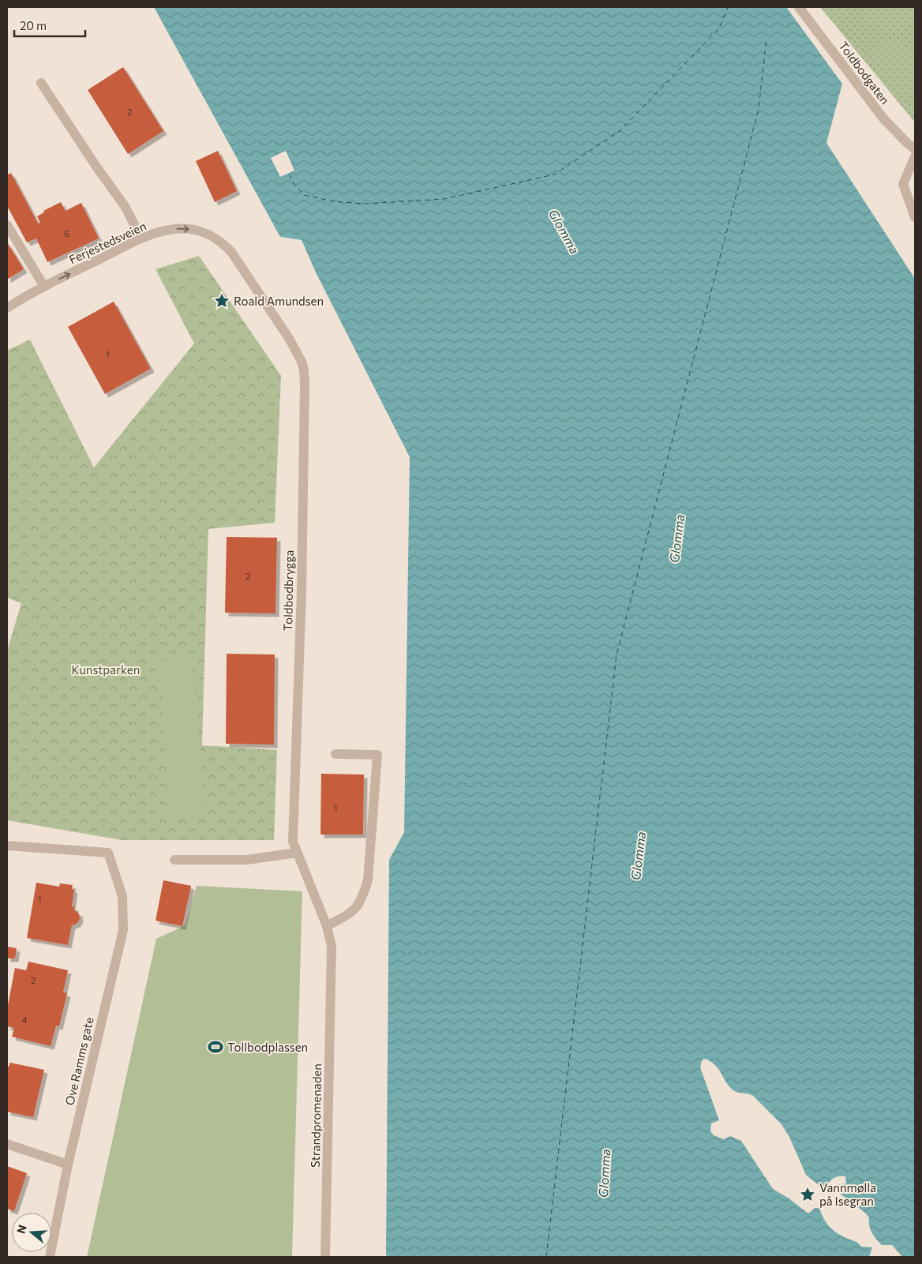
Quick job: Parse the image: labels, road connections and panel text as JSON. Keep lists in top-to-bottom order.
{
  "streets": {
    "street": [
      "Toldbodgaten",
      "Ferjestedsveien",
      "Toldbodbrygga",
      "Ove Ramms gate",
      "Strandpromenaden"
    ]
  },
  "crossings": [
    ["Ferjestedsveien", "Toldbodbrygga"],
    ["Toldbodbrygga", "Strandpromenaden"]
  ],
  "one_way": ["Ferjestedsveien"],
  "water": ["Glomma"],
  "parks": ["Kunstparken"],
  "places": {
    "place": ["Roald Amundsen", "Vannmølla på Isegran"],
    "sports": ["Tollbodplassen"]
  },
  "house_numbers": [
    "2",
    "6",
    "1",
    "2",
    "1",
    "1",
    "2",
    "4"
  ],
  "scale_bar": "20 m",
  "north": "left"
}
